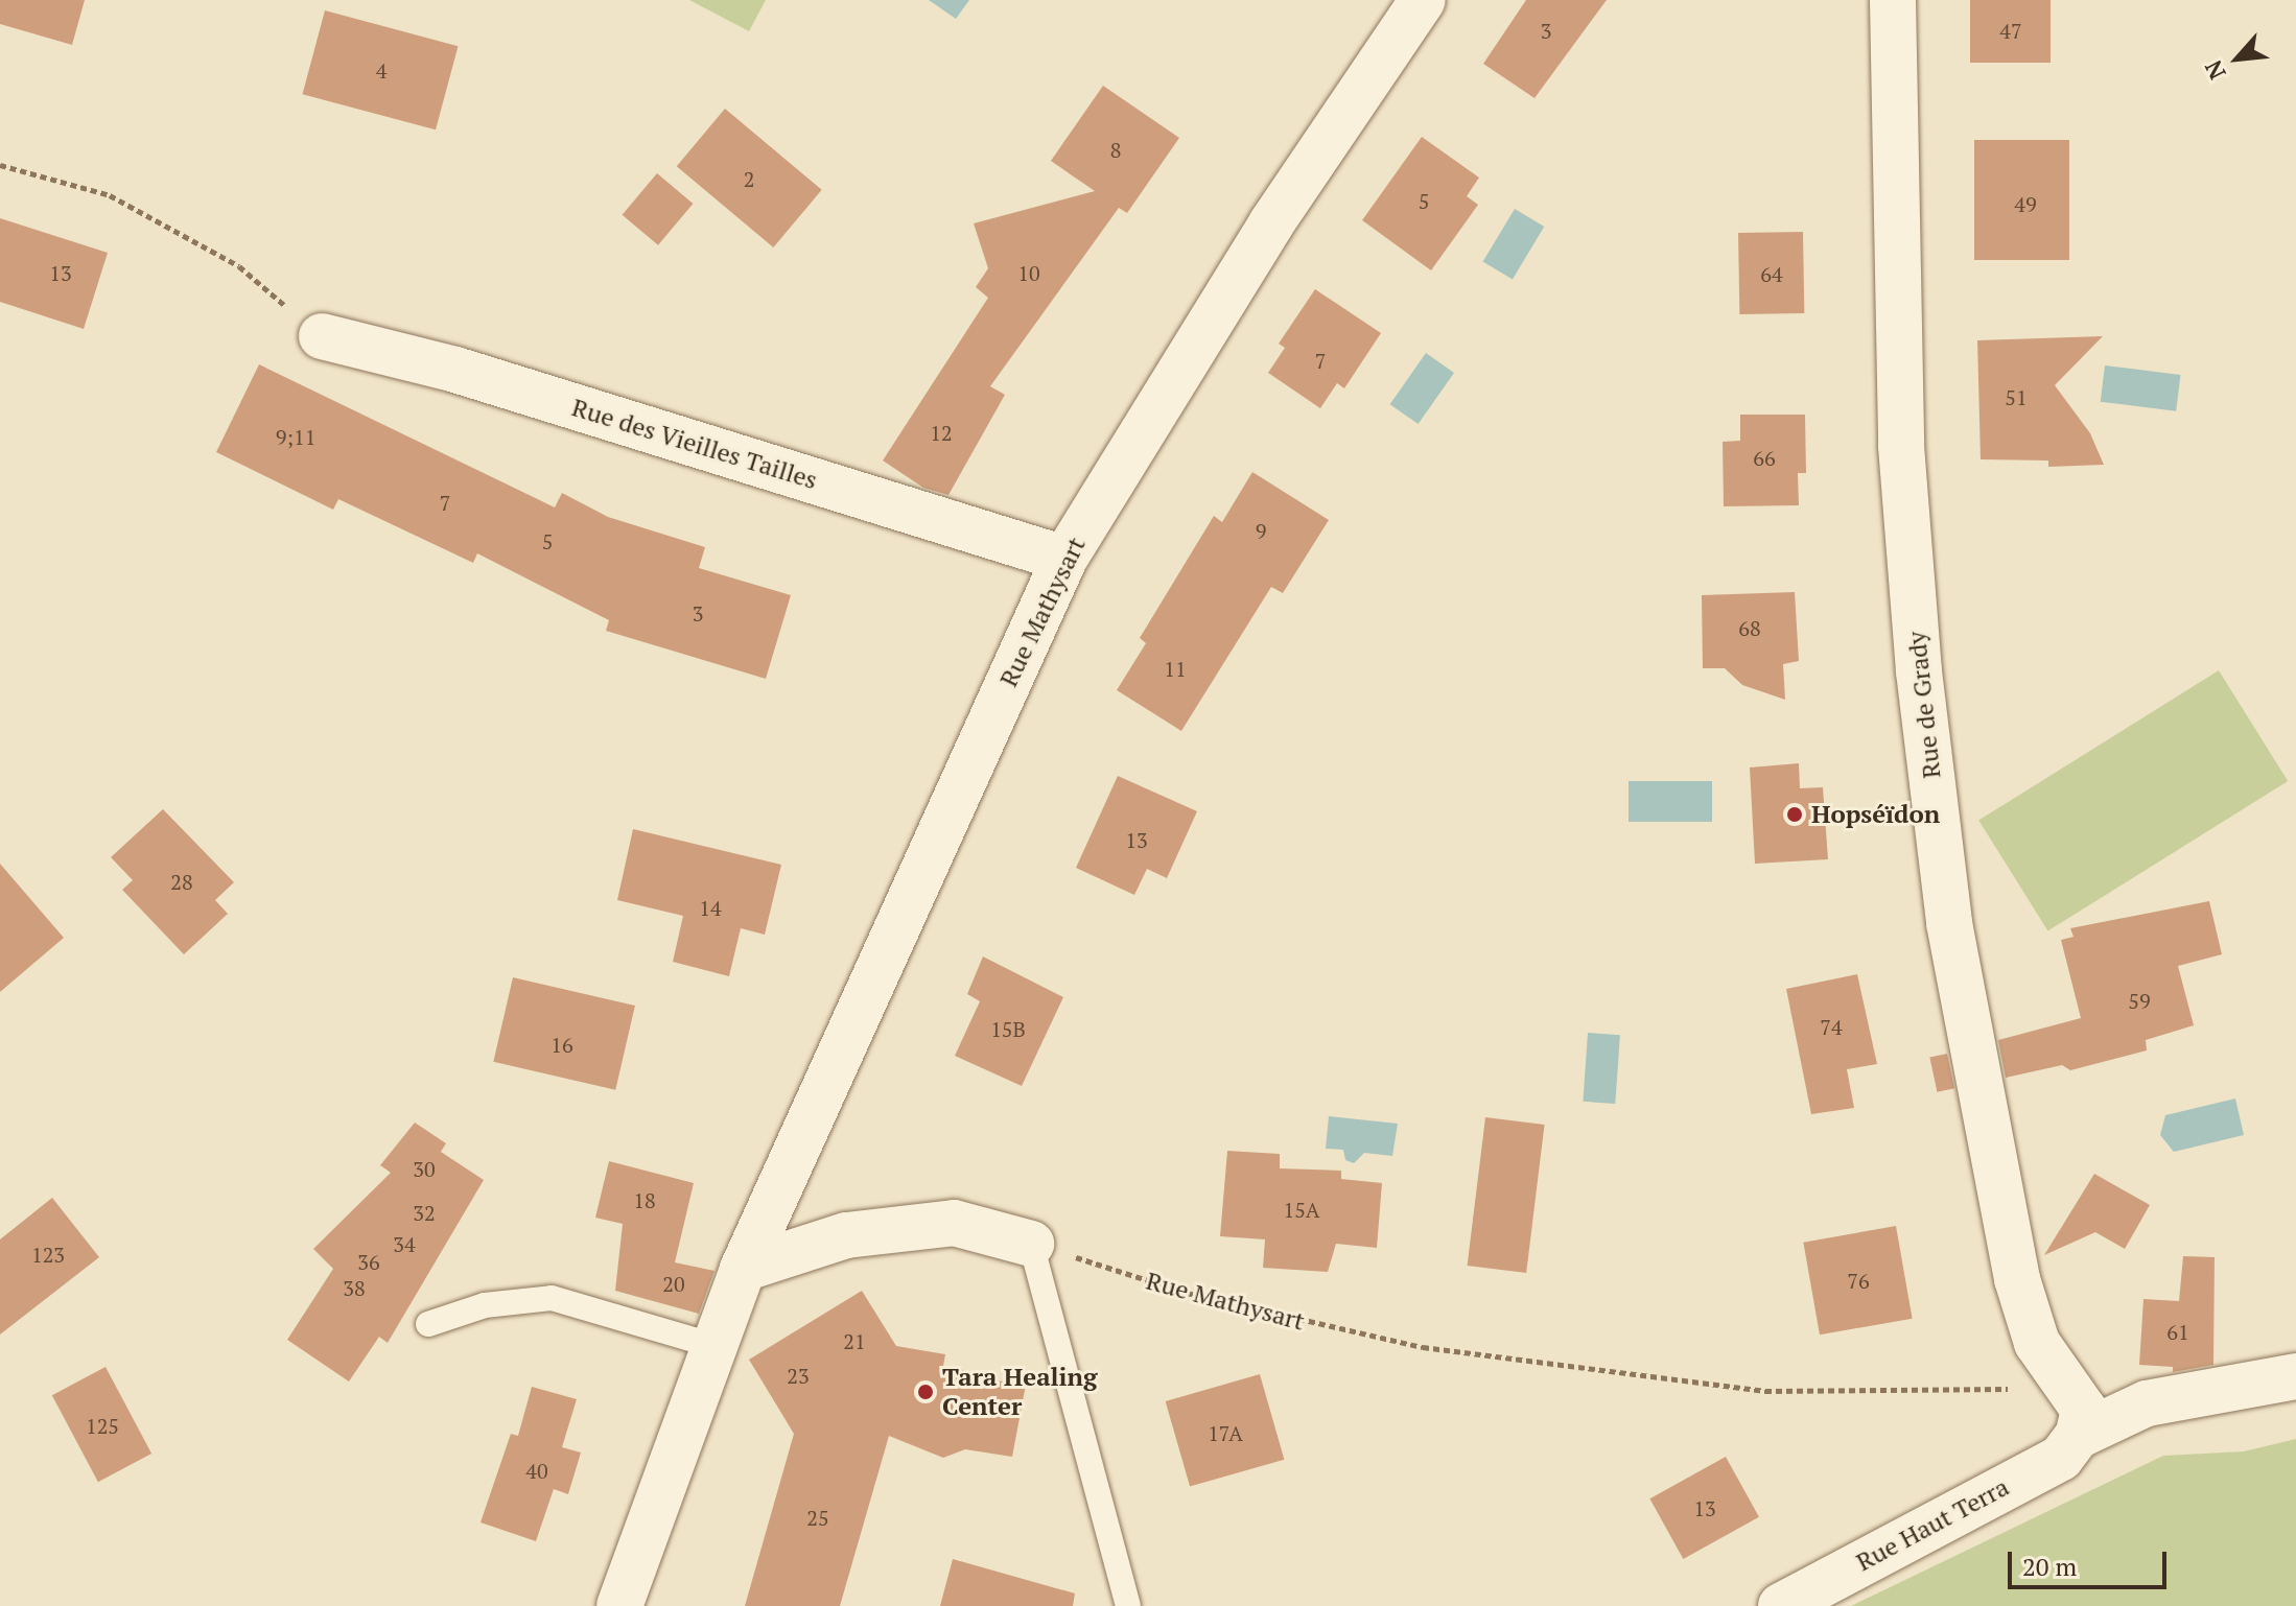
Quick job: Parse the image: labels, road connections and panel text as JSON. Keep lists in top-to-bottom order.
{
  "streets": {
    "street": [
      "Rue des Vieilles Tailles",
      "Rue Mathysart",
      "Rue de Grady",
      "Rue Haut Terra"
    ]
  },
  "crossings": [
    ["Rue des Vieilles Tailles", "Rue Mathysart"],
    ["Rue Mathysart", "Rue de Grady"],
    ["Rue de Grady", "Rue Haut Terra"]
  ],
  "places": ["Hopséïdon", "Tara Healing Center"],
  "house_numbers": [
    "3",
    "47",
    "4",
    "8",
    "2",
    "5",
    "49",
    "13",
    "10",
    "64",
    "7",
    "51",
    "12",
    "9;11",
    "66",
    "7",
    "9",
    "5",
    "3",
    "68",
    "11",
    "13",
    "28",
    "14",
    "59",
    "74",
    "15B",
    "16",
    "30",
    "18",
    "15A",
    "32",
    "34",
    "123",
    "36",
    "76",
    "20",
    "38",
    "61",
    "21",
    "23",
    "125",
    "17A",
    "40",
    "13",
    "25"
  ],
  "scale_bar": "20 m",
  "north": "bottom left"
}
